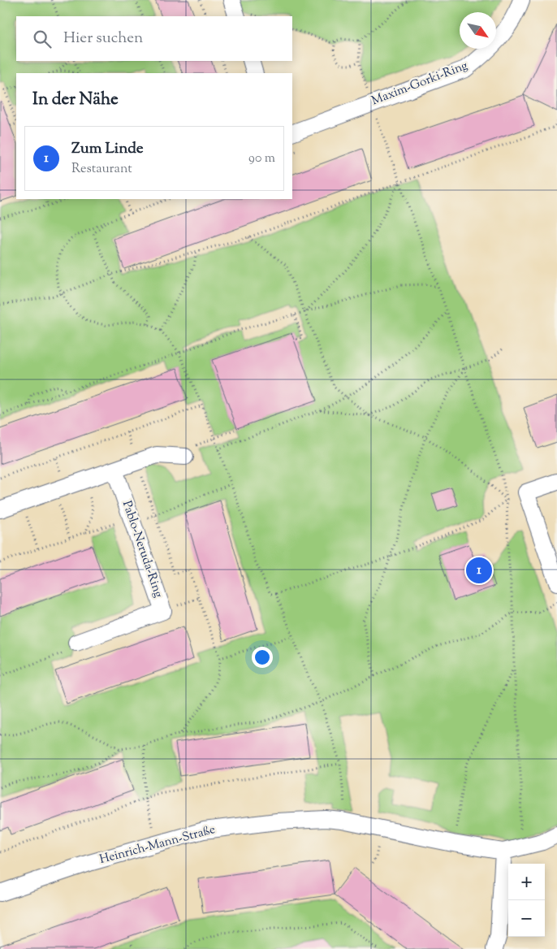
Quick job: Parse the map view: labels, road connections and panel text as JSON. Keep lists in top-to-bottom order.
{
  "streets": {
    "street": ["Maxim-Gorki-Ring", "Pablo-Neruda-Ring", "Heinrich-Mann-Straße"]
  },
  "north": "bottom right",
  "page": {
    "search": "Hier suchen",
    "heading": "In der Nähe",
    "list": [
      {
        "mark": "1",
        "name": "Zum Linde",
        "note": "Restaurant",
        "value": "90 m"
      }
    ],
    "pins": "1",
    "map_buttons": ["+", "−"]
  }
}
